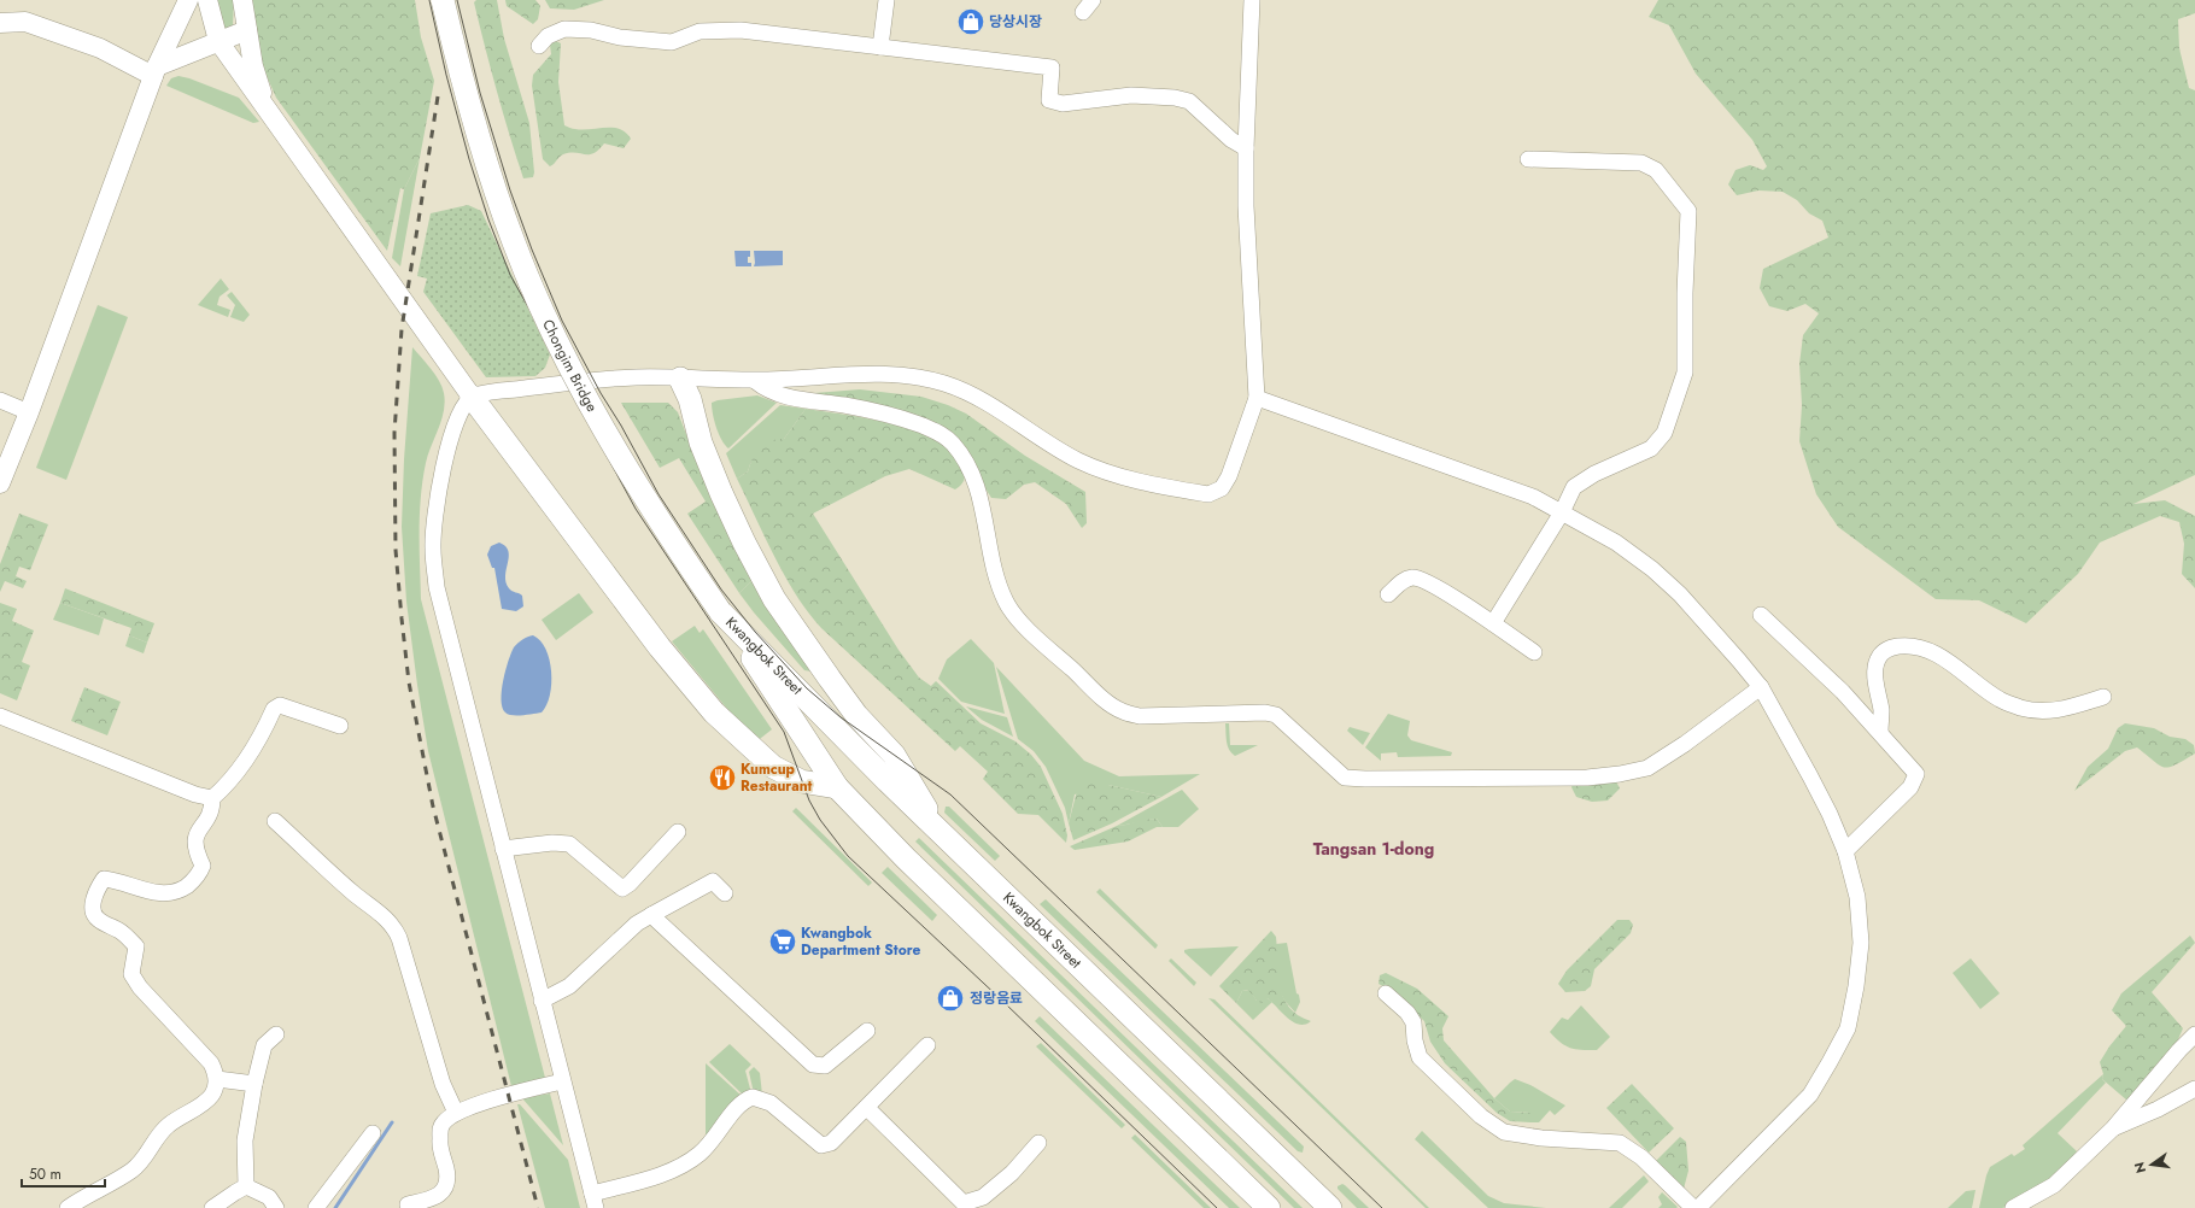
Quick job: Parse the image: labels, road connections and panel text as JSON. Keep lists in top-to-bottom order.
{
  "streets": {
    "highway": ["Chongim Bridge", "Kwangbok Street"]
  },
  "crossings": [
    ["Chongim Bridge", "Kwangbok Street"]
  ],
  "districts": ["Tangsan 1-dong"],
  "places": {
    "shop": ["당상시장", "정랑음료"],
    "restaurant": ["Kumcup Restaurant"],
    "supermarket": ["Kwangbok Department Store"]
  },
  "scale_bar": "50 m",
  "north": "left"
}
